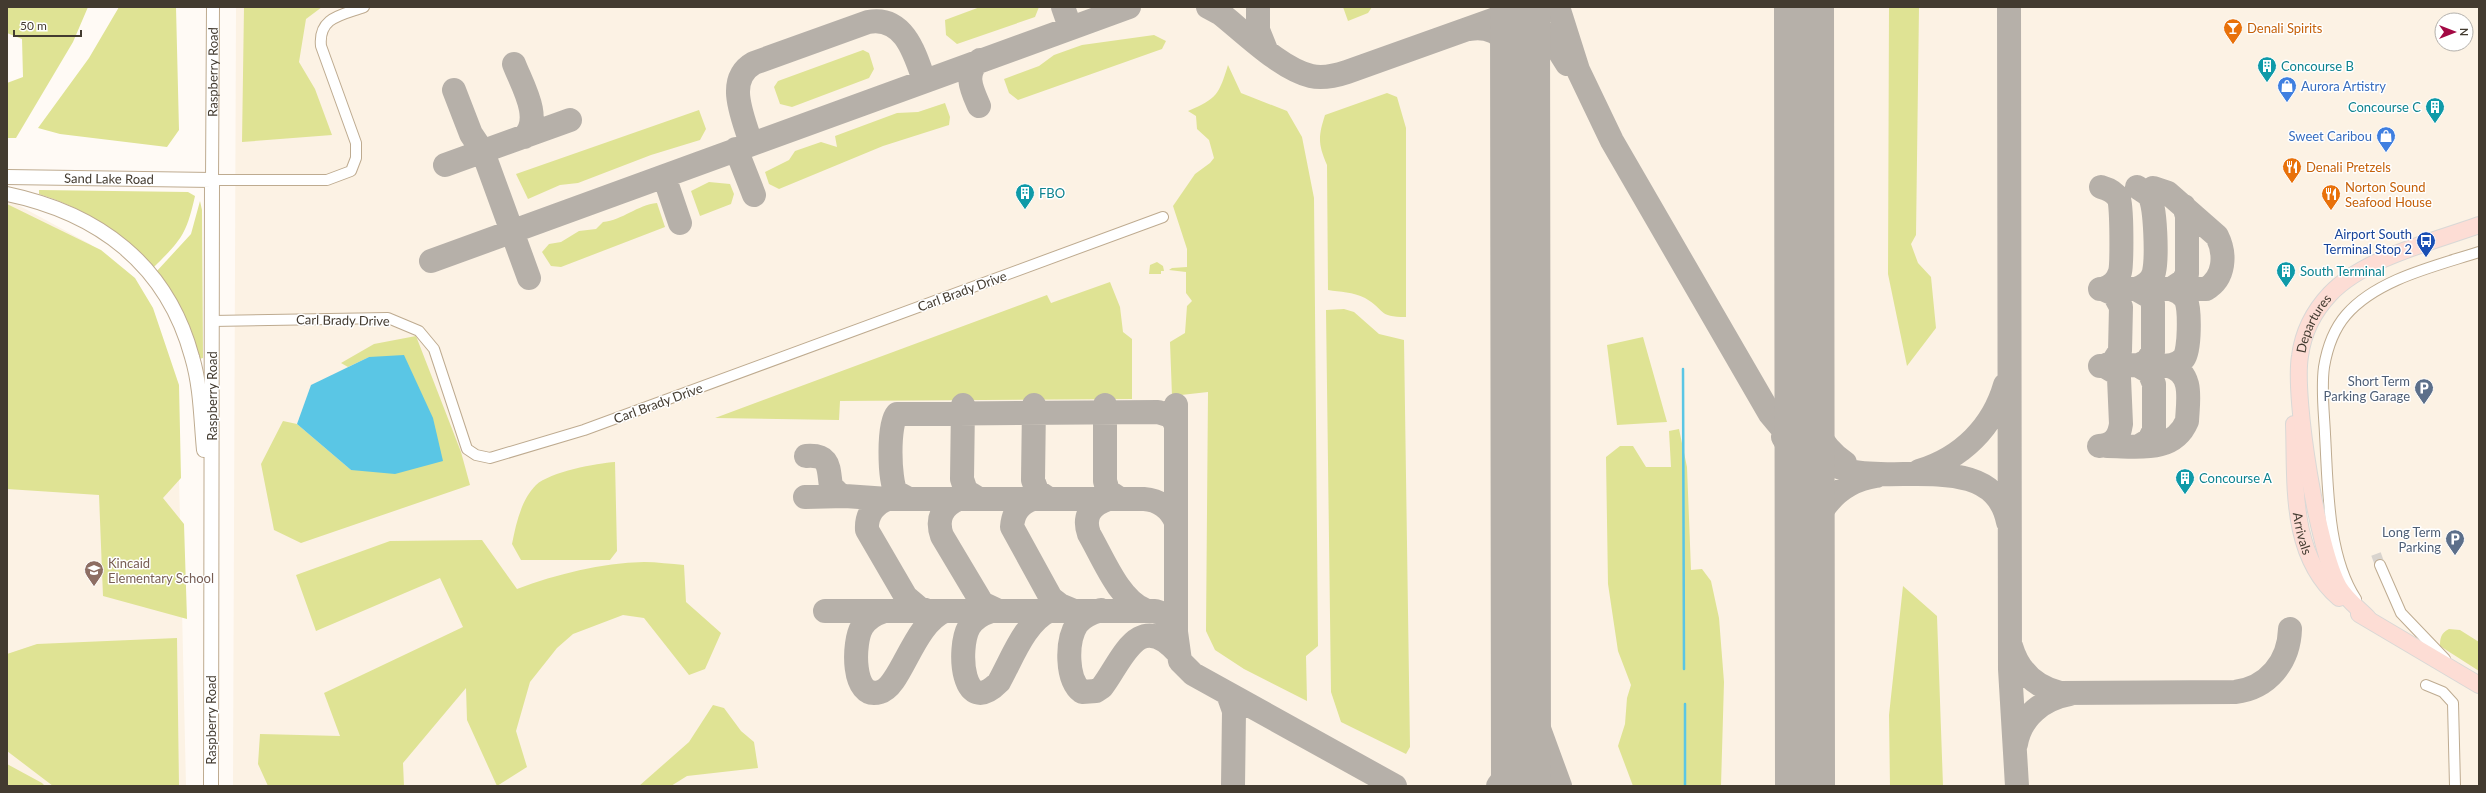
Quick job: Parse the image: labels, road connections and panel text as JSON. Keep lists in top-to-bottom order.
{
  "streets": {
    "main road": [
      "Raspberry Road",
      "Sand Lake Road",
      "Departures",
      "Arrivals"
    ],
    "street": ["Carl Brady Drive"]
  },
  "crossings": [
    ["Raspberry Road", "Sand Lake Road"],
    ["Raspberry Road", "Carl Brady Drive"],
    ["Departures", "Arrivals"]
  ],
  "places": {
    "bar": ["Denali Spirits"],
    "building": [
      "Concourse B",
      "Concourse C",
      "FBO",
      "South Terminal",
      "Concourse A"
    ],
    "shop": ["Aurora Artistry", "Sweet Caribou"],
    "restaurant": ["Denali Pretzels", "Norton Sound Seafood House"],
    "bus stop": ["Airport South Terminal Stop 2"],
    "parking": ["Short Term Parking Garage", "Long Term Parking"],
    "school or university": ["Kincaid Elementary School"]
  },
  "scale_bar": "50 m",
  "north": "right"
}
